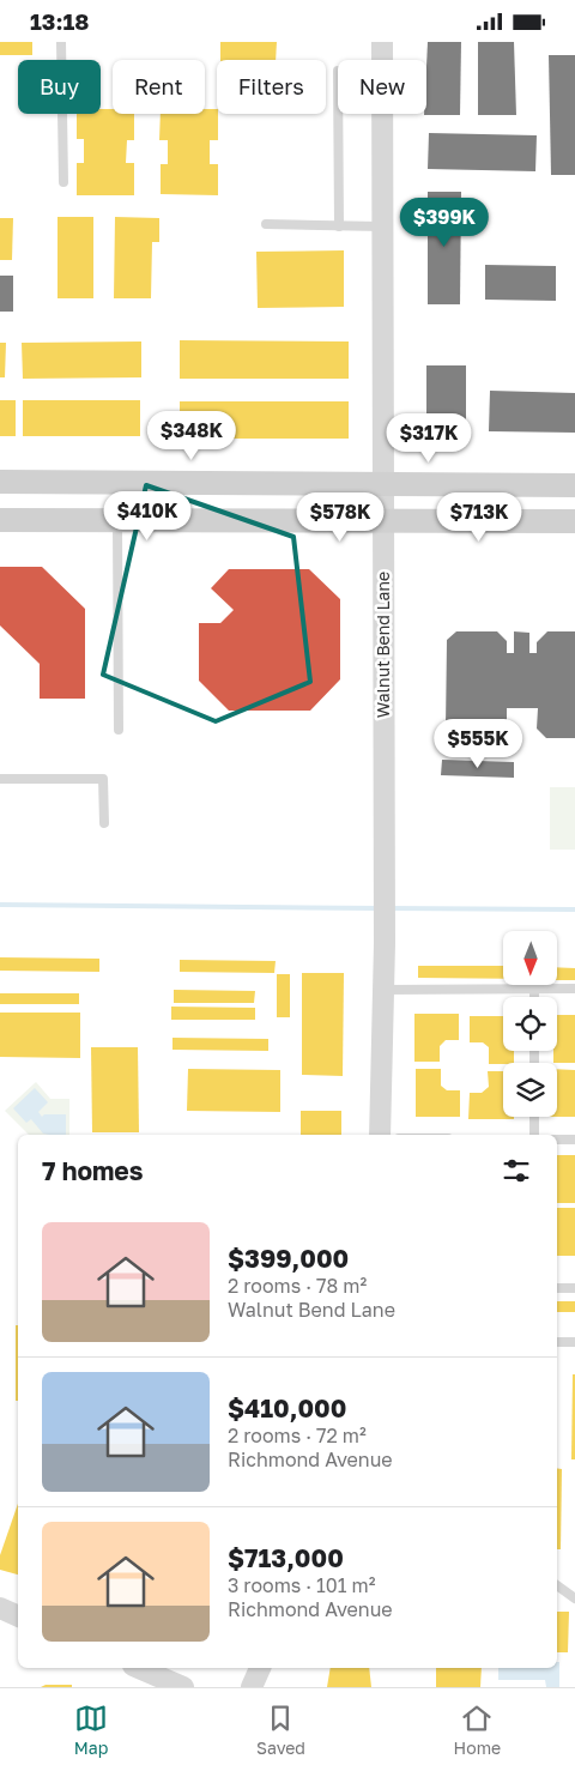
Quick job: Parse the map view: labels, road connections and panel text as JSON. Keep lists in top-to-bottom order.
{
  "streets": {
    "street": ["Walnut Bend Lane"]
  },
  "north": "bottom",
  "page": {
    "status": "13:18",
    "chip": [
      "Buy",
      "Rent",
      "Filters",
      "New"
    ],
    "price": [
      "$399K",
      "$348K",
      "$317K",
      "$410K",
      "$578K",
      "$713K",
      "$555K"
    ],
    "heading": "7 homes",
    "list": [
      {
        "name": "$399,000",
        "note": "2 rooms · 78 m² · Walnut Bend Lane"
      },
      {
        "name": "$410,000",
        "note": "2 rooms · 72 m² · Richmond Avenue"
      },
      {
        "name": "$713,000",
        "note": "3 rooms · 101 m² · Richmond Avenue"
      }
    ],
    "tabs": ["Map", "Saved", "Home"]
  }
}
